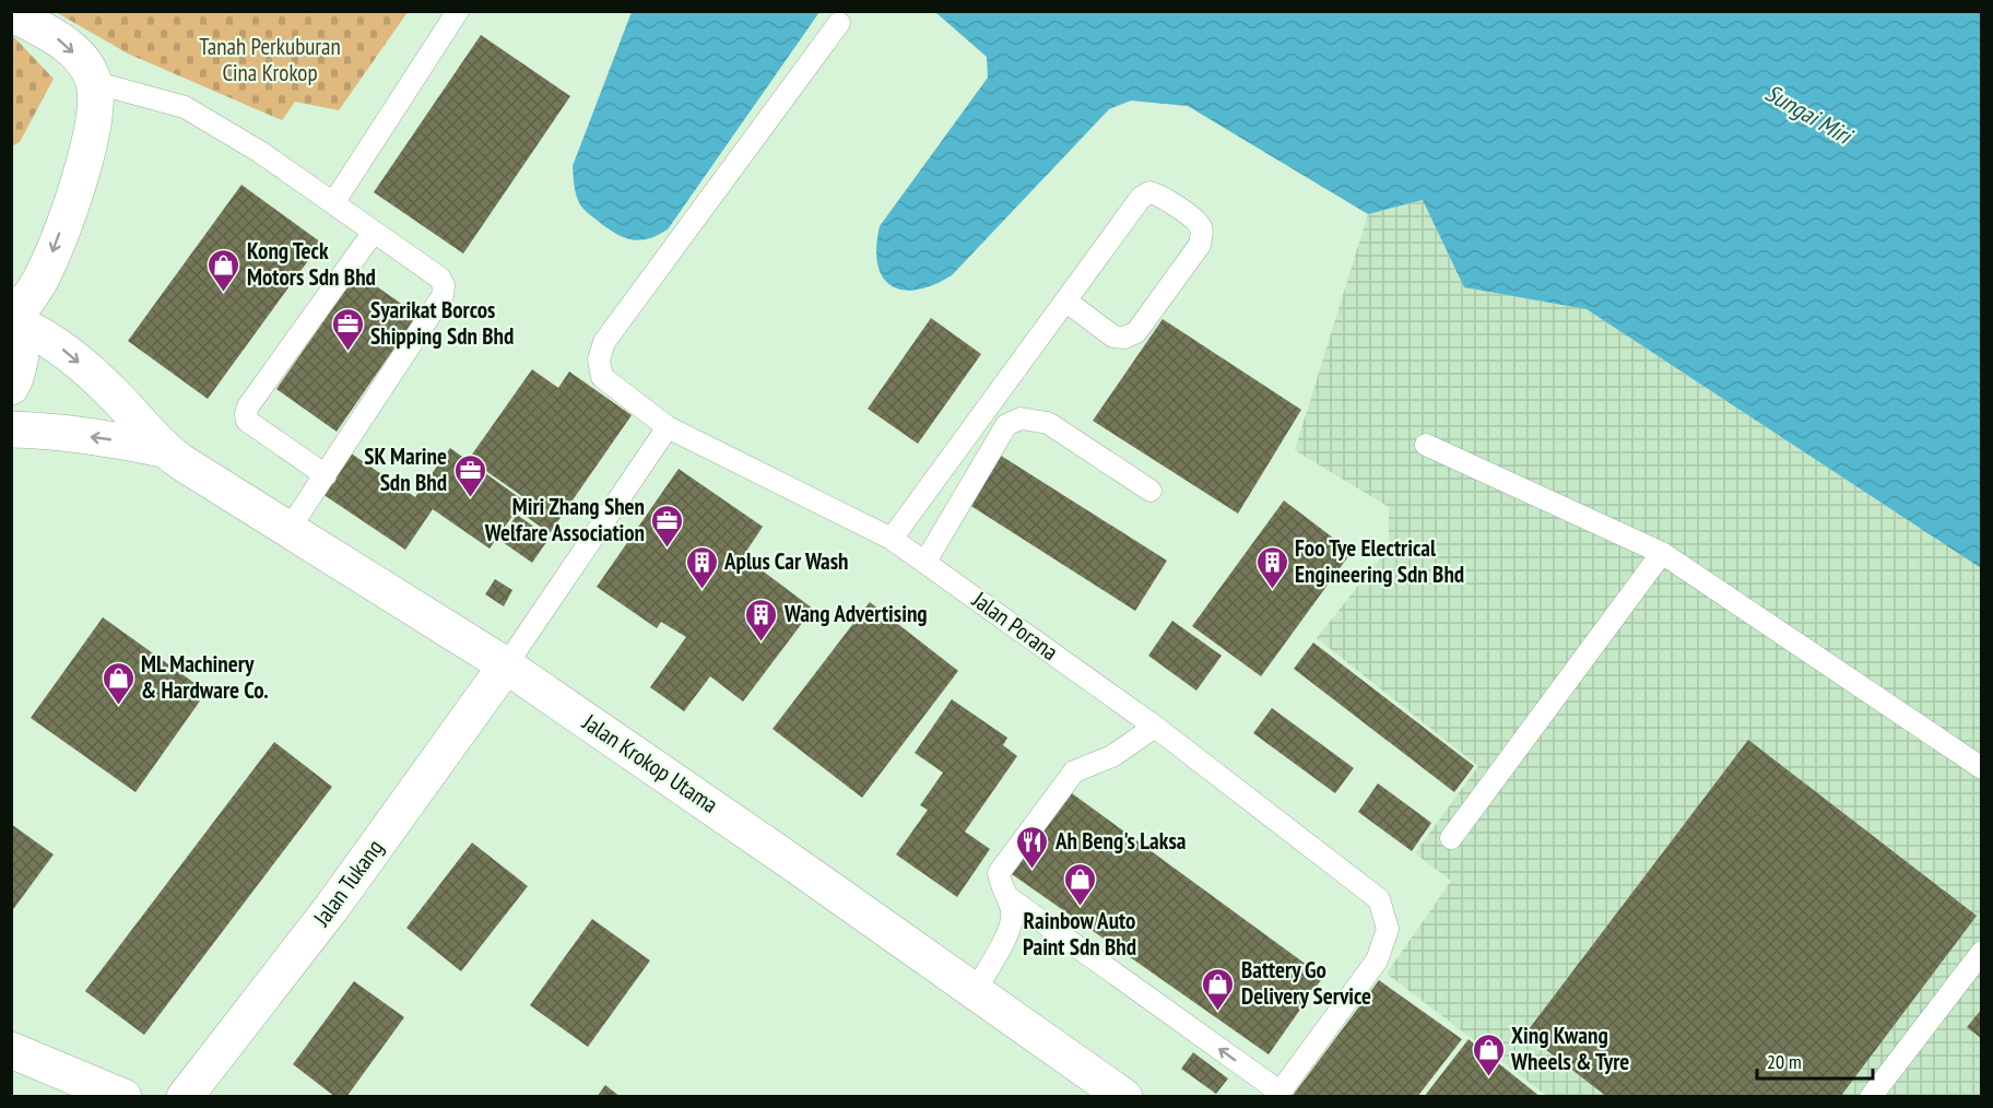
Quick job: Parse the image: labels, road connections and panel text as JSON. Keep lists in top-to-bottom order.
{
  "streets": {
    "street": ["Jalan Krokop Utama", "Jalan Tukang"],
    "lane": ["Jalan Porana"]
  },
  "crossings": [
    ["Jalan Krokop Utama", "Jalan Tukang"]
  ],
  "water": ["Sungai Miri"],
  "parks": ["Tanah Perkuburan Cina Krokop"],
  "places": {
    "shop": [
      "Kong Teck Motors Sdn Bhd",
      "ML Machinery & Hardware Co.",
      "Rainbow Auto Paint Sdn Bhd",
      "Battery Go Delivery Service",
      "Xing Kwang Wheels & Tyre"
    ],
    "office": ["Syarikat Borcos Shipping Sdn Bhd", "SK Marine Sdn Bhd", "Miri Zhang Shen Welfare Association"],
    "building": ["Aplus Car Wash", "Foo Tye Electrical Engineering Sdn Bhd", "Wang Advertising"],
    "restaurant": ["Ah Beng's Laksa"]
  },
  "scale_bar": "20 m"
}
